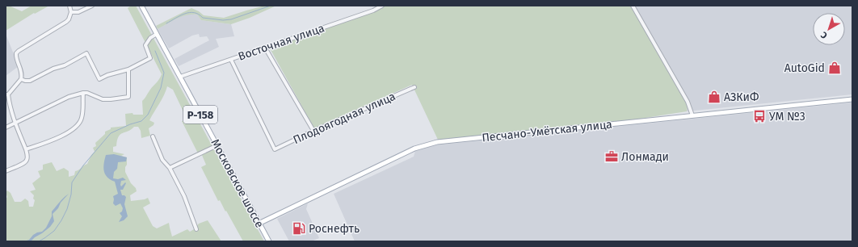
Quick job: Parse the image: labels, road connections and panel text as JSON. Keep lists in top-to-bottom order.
{
  "streets": {
    "main road": ["Р-158", "Песчано-Умётская улица", "Московское шоссе"],
    "street": ["Восточная улица", "Плодоягодная улица"]
  },
  "crossings": [
    ["Восточная улица", "Плодоягодная улица"],
    ["Восточная улица", "Московское шоссе"],
    ["Песчано-Умётская улица", "Московское шоссе"]
  ],
  "places": {
    "shop": ["AutoGid", "АЗКиФ"],
    "bus stop": ["УМ №3"],
    "office": ["Лонмади"],
    "fuel station": ["Роснефть"]
  },
  "north": "bottom left"
}
